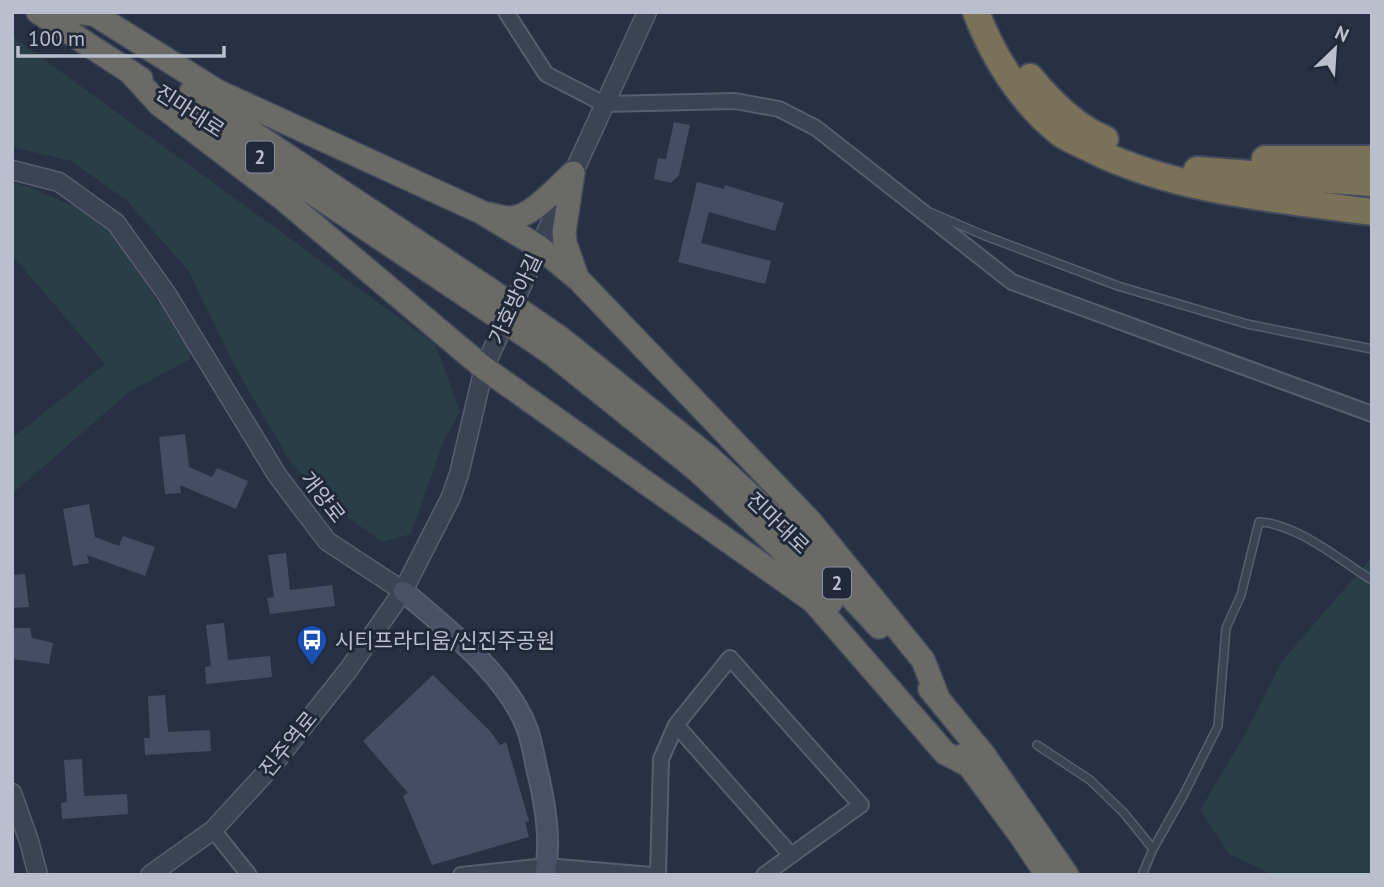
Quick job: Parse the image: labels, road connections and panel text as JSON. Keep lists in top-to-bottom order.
{
  "streets": {
    "highway": ["진마대로", "2"],
    "main road": ["개양로"],
    "street": ["가호방아길", "진주역로"]
  },
  "crossings": [
    ["진마대로", "2"],
    ["가호방아길", "개양로"],
    ["가호방아길", "진주역로"],
    ["개양로", "진주역로"]
  ],
  "places": {
    "bus stop": ["시티프라디움/신진주공원"]
  },
  "scale_bar": "100 m",
  "north": "top right"
}
